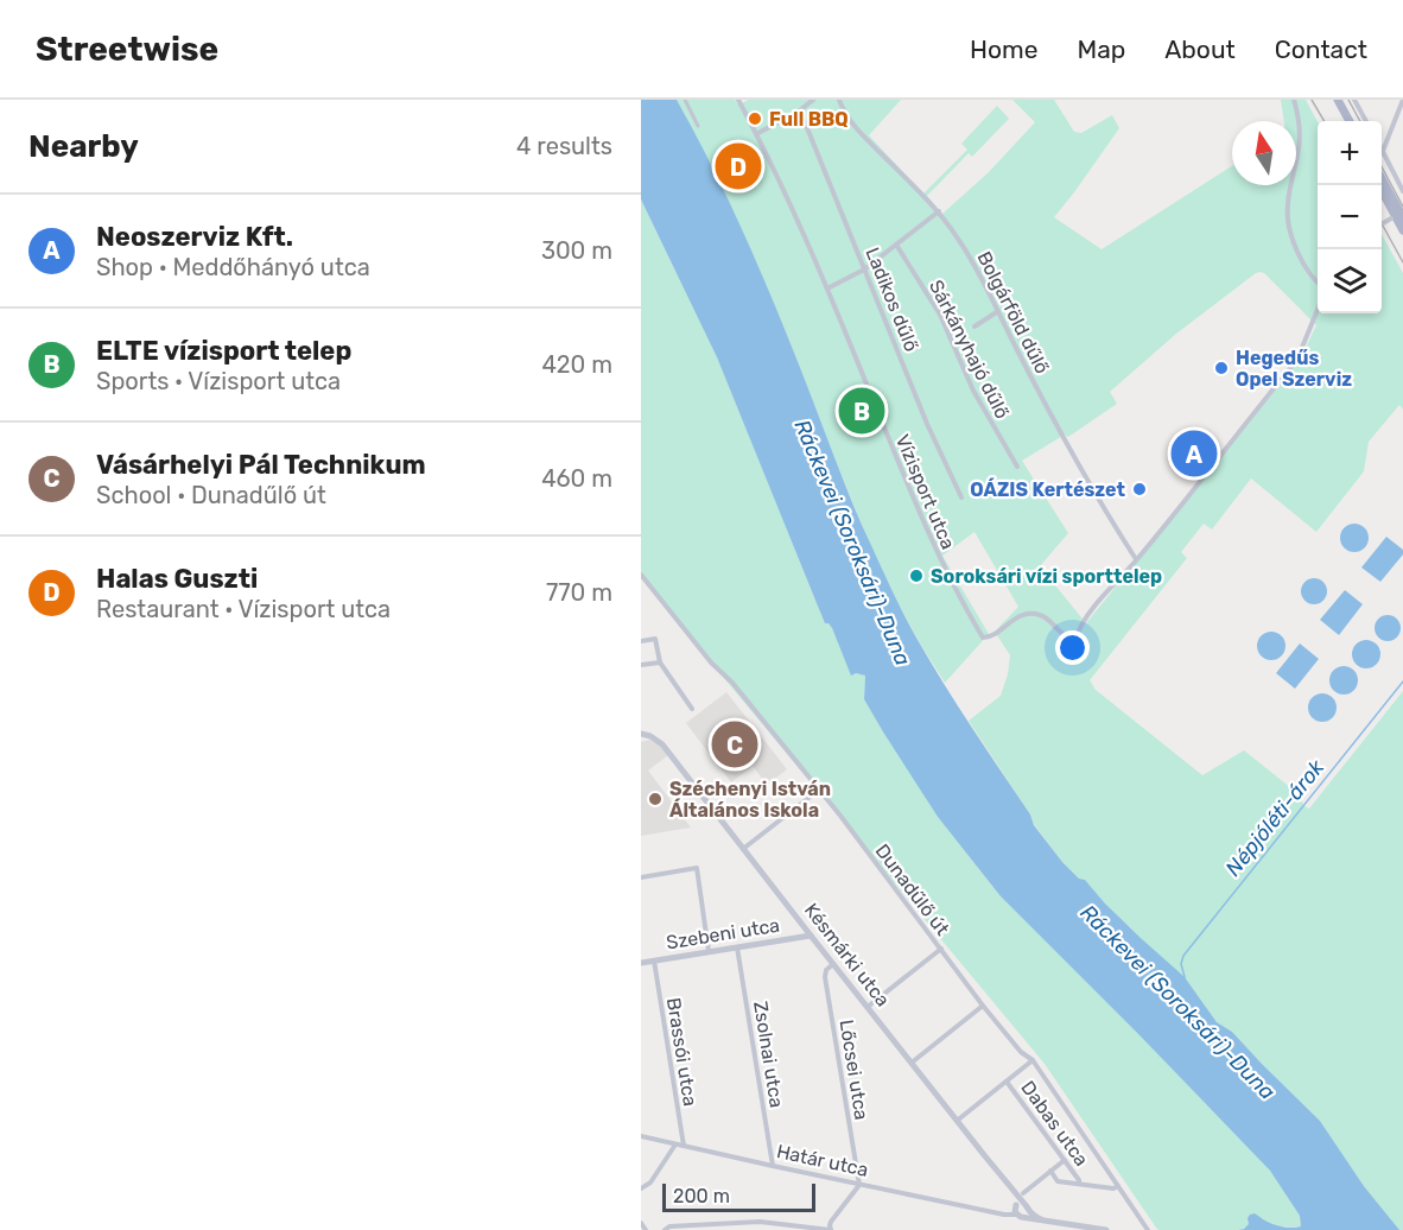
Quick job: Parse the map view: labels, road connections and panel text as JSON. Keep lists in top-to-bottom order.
{
  "streets": {
    "street": [
      "Ladikos dűlő",
      "Bolgárföld dűlő",
      "Sárkányhajó dűlő",
      "Vízisport utca",
      "Dunadűlő út",
      "Szebeni utca",
      "Késmárki utca",
      "Brassói utca",
      "Zsolnai utca",
      "Lőcsei utca",
      "Dabas utca",
      "Határ utca"
    ]
  },
  "crossings": [
    ["Bolgárföld dűlő", "Vízisport utca"],
    ["Dunadűlő út", "Dabas utca"],
    ["Szebeni utca", "Késmárki utca"],
    ["Szebeni utca", "Brassói utca"],
    ["Szebeni utca", "Zsolnai utca"],
    ["Késmárki utca", "Lőcsei utca"],
    ["Késmárki utca", "Határ utca"],
    ["Brassói utca", "Határ utca"],
    ["Zsolnai utca", "Határ utca"],
    ["Lőcsei utca", "Határ utca"]
  ],
  "water": ["Ráckevei (Soroksári)-Duna", "Népjóléti-árok"],
  "places": [
    "Full BBQ",
    "Hegedűs Opel Szerviz",
    "OÁZIS Kertészet",
    "Soroksári vízi sporttelep",
    "Széchenyi István Általános Iskola"
  ],
  "scale_bar": "200 m",
  "north": "top",
  "page": {
    "header": "Streetwise",
    "nav": [
      "Home",
      "Map",
      "About",
      "Contact"
    ],
    "heading": ["Nearby", "4 results"],
    "map_buttons": ["+", "−"],
    "pins": [
      "D",
      "B",
      "A",
      "C"
    ],
    "list": [
      {
        "mark": "A",
        "name": "Neoszerviz Kft.",
        "note": "Shop · Meddőhányó utca",
        "value": "300 m"
      },
      {
        "mark": "B",
        "name": "ELTE vízisport telep",
        "note": "Sports · Vízisport utca",
        "value": "420 m"
      },
      {
        "mark": "C",
        "name": "Vásárhelyi Pál Technikum",
        "note": "School · Dunadűlő út",
        "value": "460 m"
      },
      {
        "mark": "D",
        "name": "Halas Guszti",
        "note": "Restaurant · Vízisport utca",
        "value": "770 m"
      }
    ],
    "scale": "200 m"
  }
}
